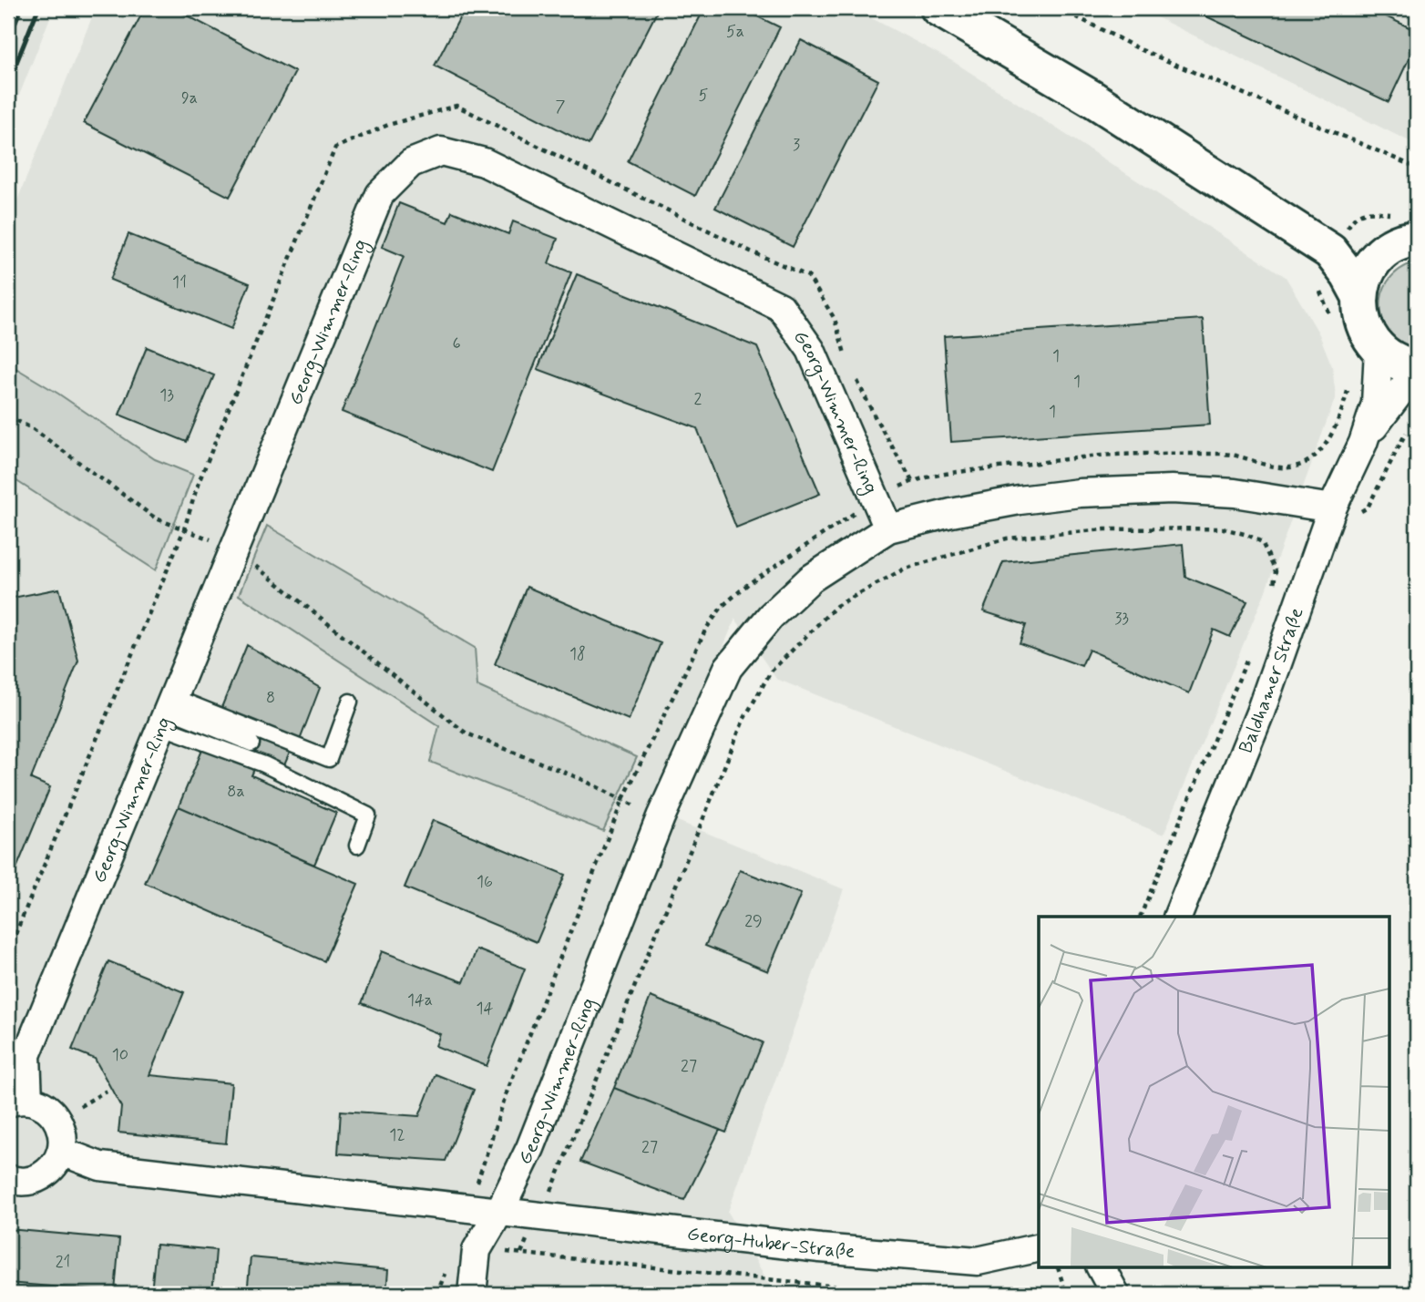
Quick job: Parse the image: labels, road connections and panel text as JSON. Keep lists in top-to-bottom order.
{
  "streets": {
    "street": ["Georg-Wimmer-Ring", "Baldhamer Straße", "Georg-Huber-Straße"]
  },
  "crossings": [
    ["Georg-Wimmer-Ring", "Baldhamer Straße"],
    ["Georg-Wimmer-Ring", "Georg-Huber-Straße"]
  ],
  "house_numbers": [
    "5a",
    "5",
    "9a",
    "7",
    "3",
    "11",
    "6",
    "1",
    "1",
    "13",
    "2",
    "1",
    "33",
    "18",
    "8",
    "8a",
    "16",
    "29",
    "14a",
    "14",
    "10",
    "27",
    "12",
    "27",
    "21"
  ]
}
